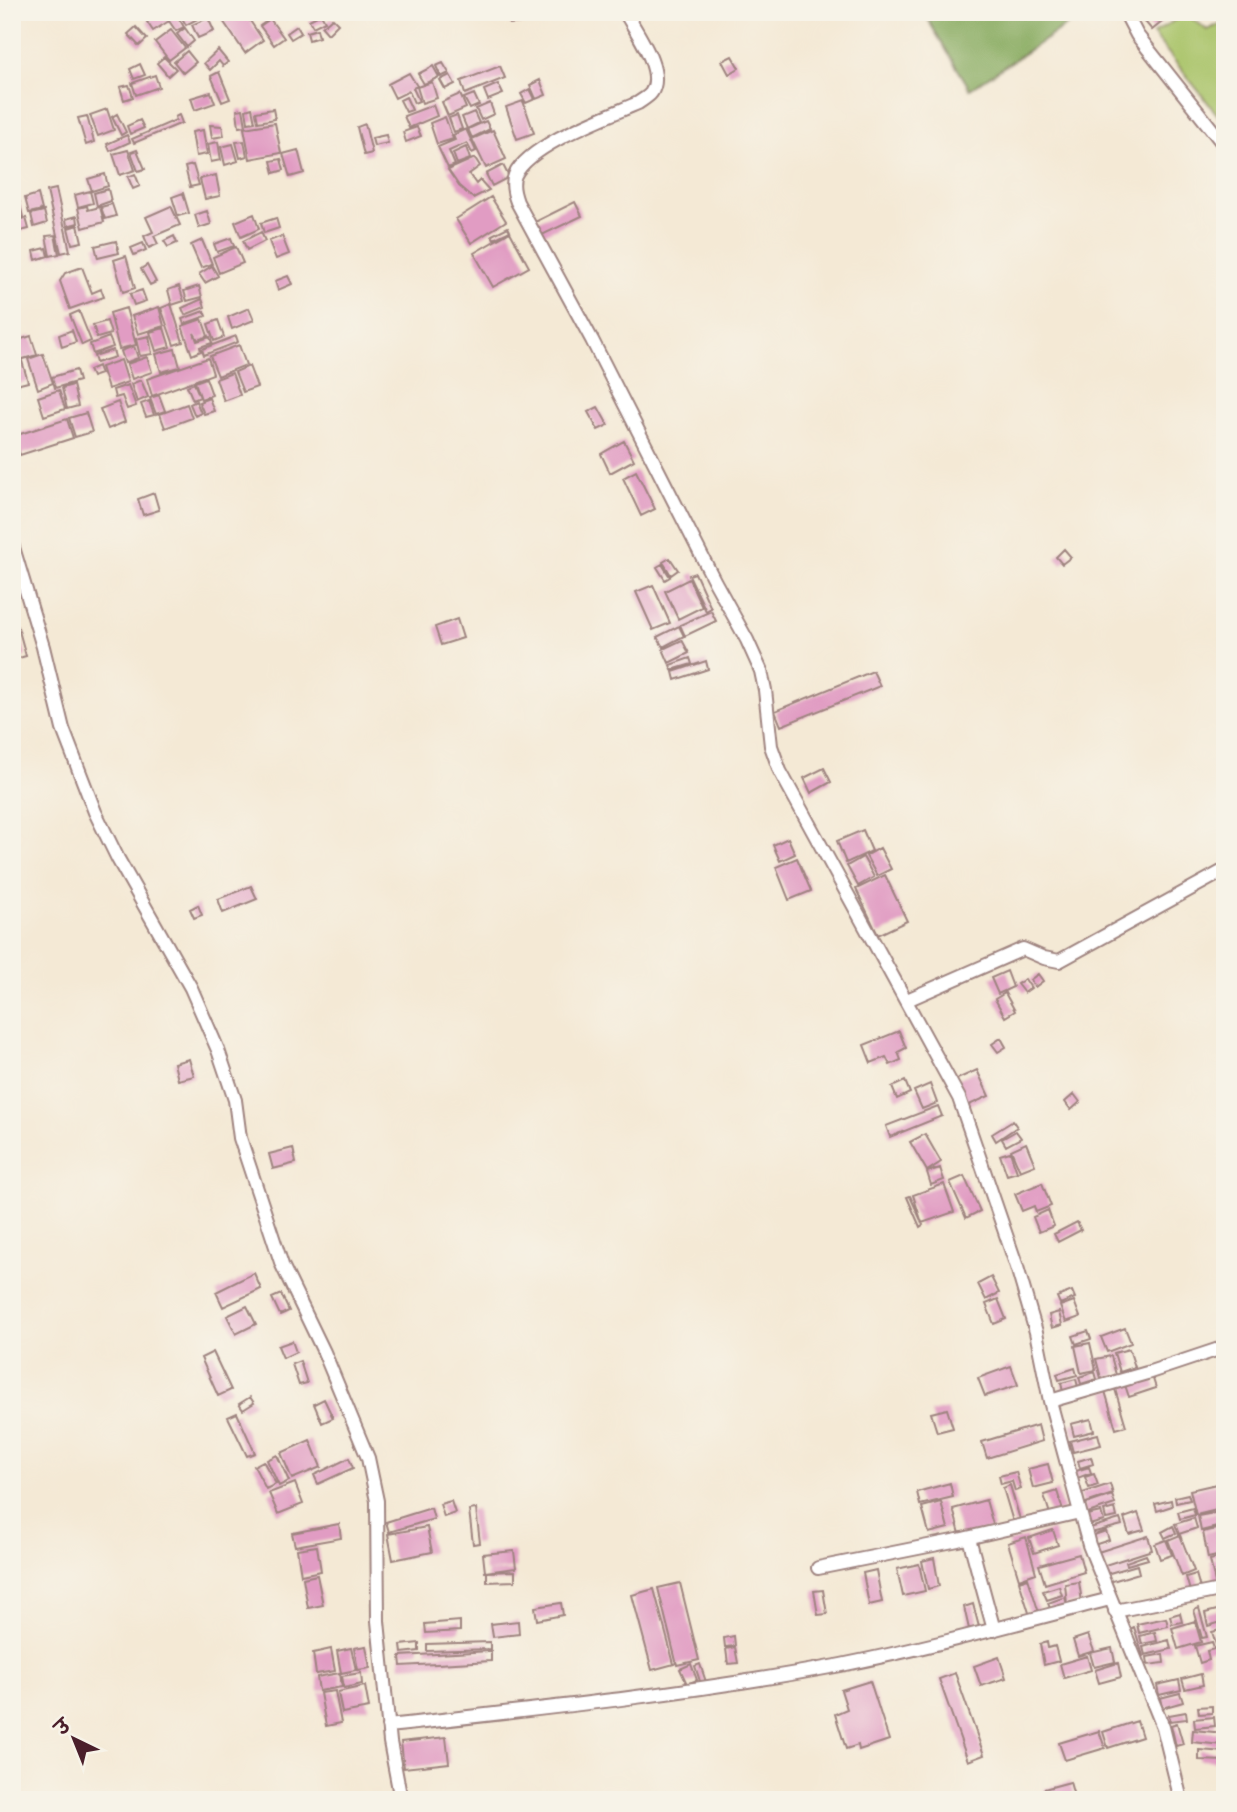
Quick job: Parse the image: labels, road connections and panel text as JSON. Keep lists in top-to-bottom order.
{
  "north": "top left"
}
